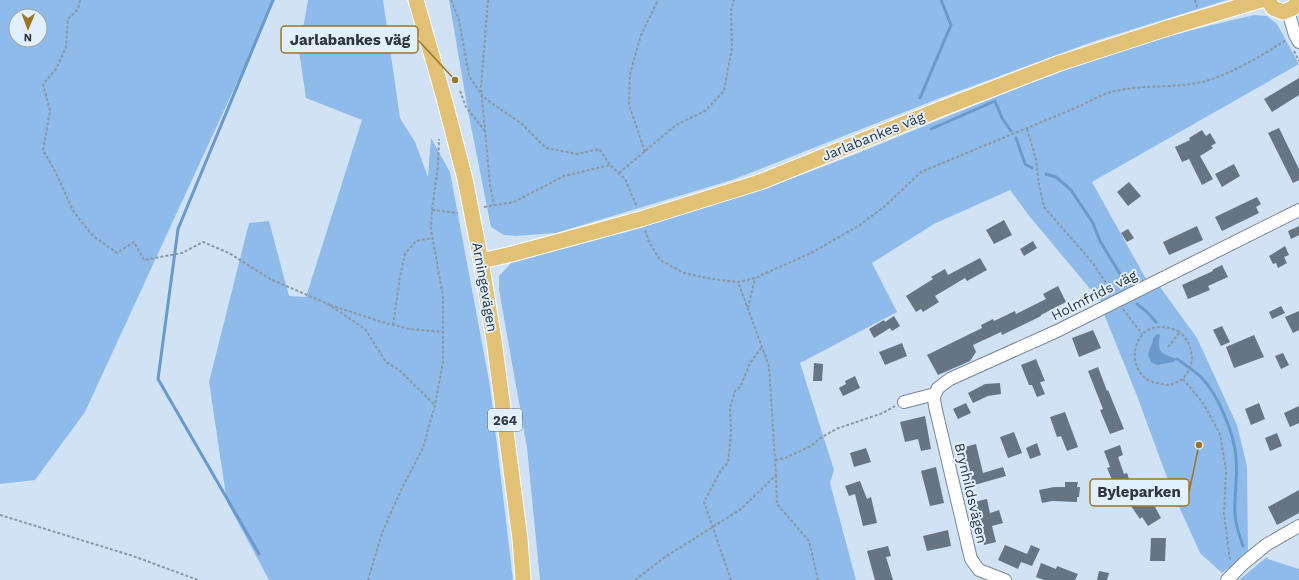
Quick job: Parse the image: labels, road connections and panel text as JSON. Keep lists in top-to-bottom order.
{
  "streets": {
    "main road": ["Jarlabankes väg", "Arningevägen", "264"],
    "street": ["Holmfrids väg", "Brynhildsvägen"]
  },
  "crossings": [
    ["Jarlabankes väg", "Arningevägen"],
    ["Holmfrids väg", "Brynhildsvägen"]
  ],
  "places": ["Jarlabankes väg", "Byleparken"],
  "north": "bottom"
}
